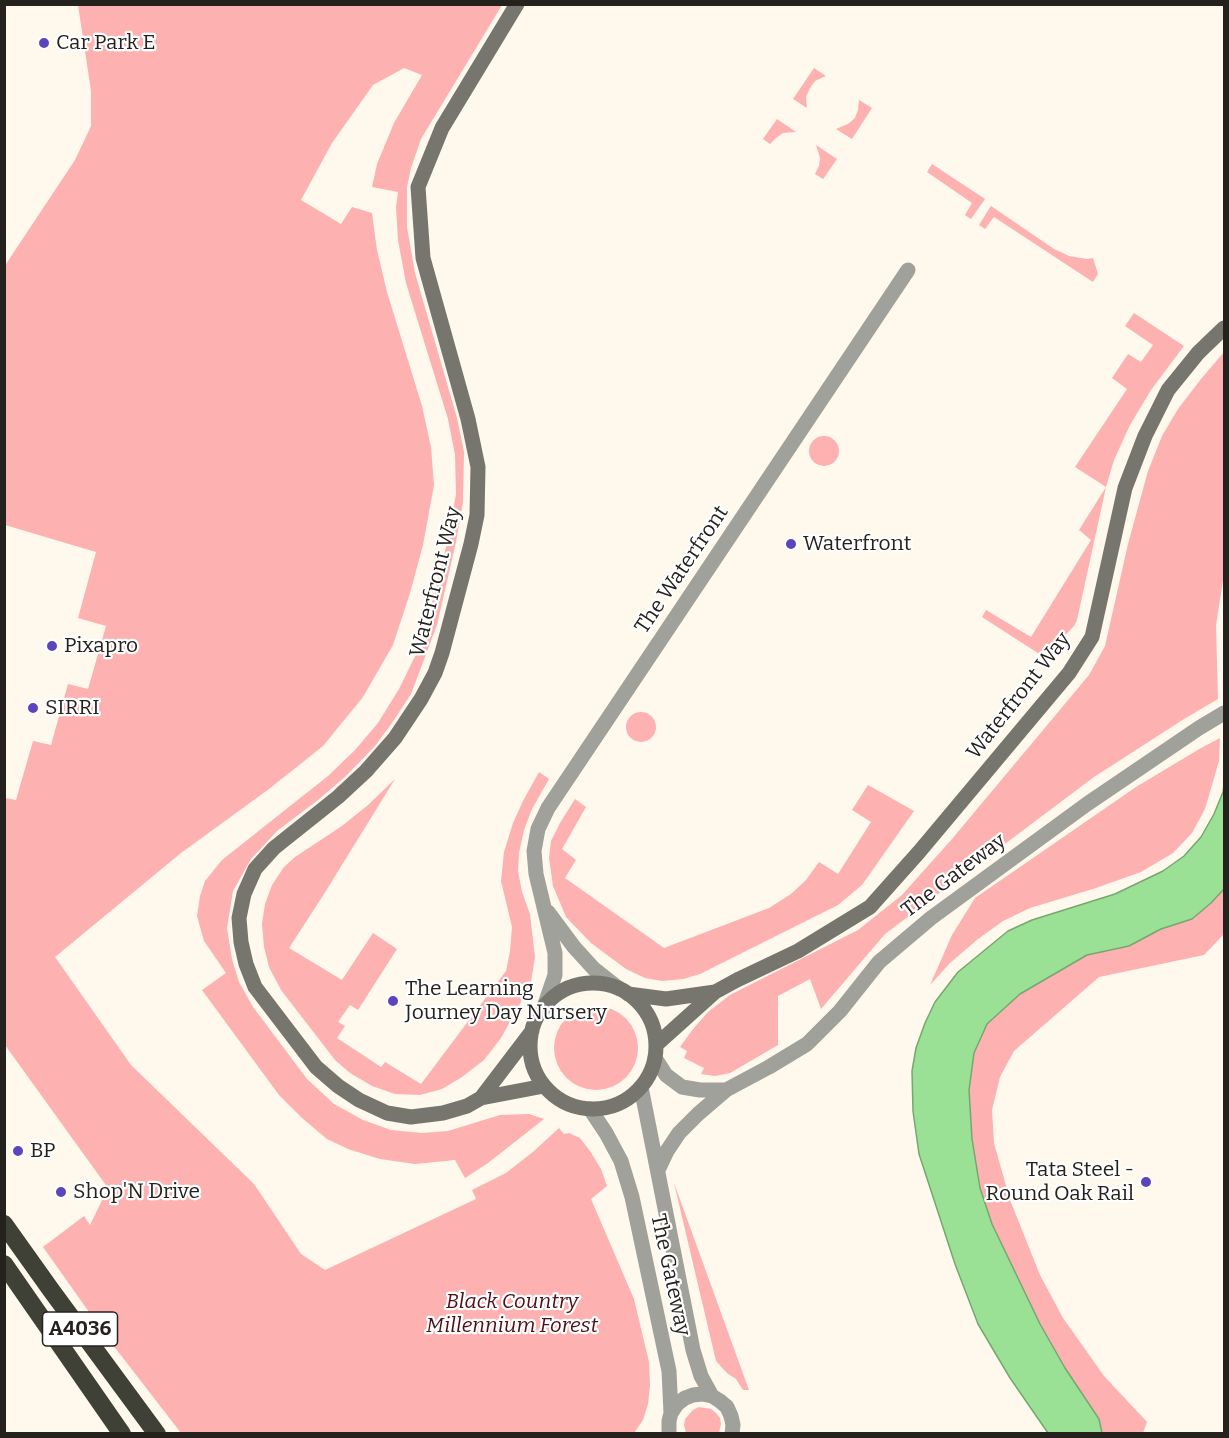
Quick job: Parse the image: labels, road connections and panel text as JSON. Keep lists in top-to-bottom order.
{
  "streets": {
    "highway": ["A4036"],
    "street": ["The Waterfront", "Waterfront Way", "The Gateway"]
  },
  "crossings": [
    ["The Waterfront", "Waterfront Way"],
    ["The Waterfront", "The Gateway"],
    ["Waterfront Way", "The Gateway"]
  ],
  "parks": ["Black Country Millennium Forest"],
  "places": [
    "Car Park E",
    "Waterfront",
    "Pixapro",
    "SIRRI",
    "The Learning Journey Day Nursery",
    "BP",
    "Tata Steel - Round Oak Rail",
    "Shop'N Drive"
  ]
}
